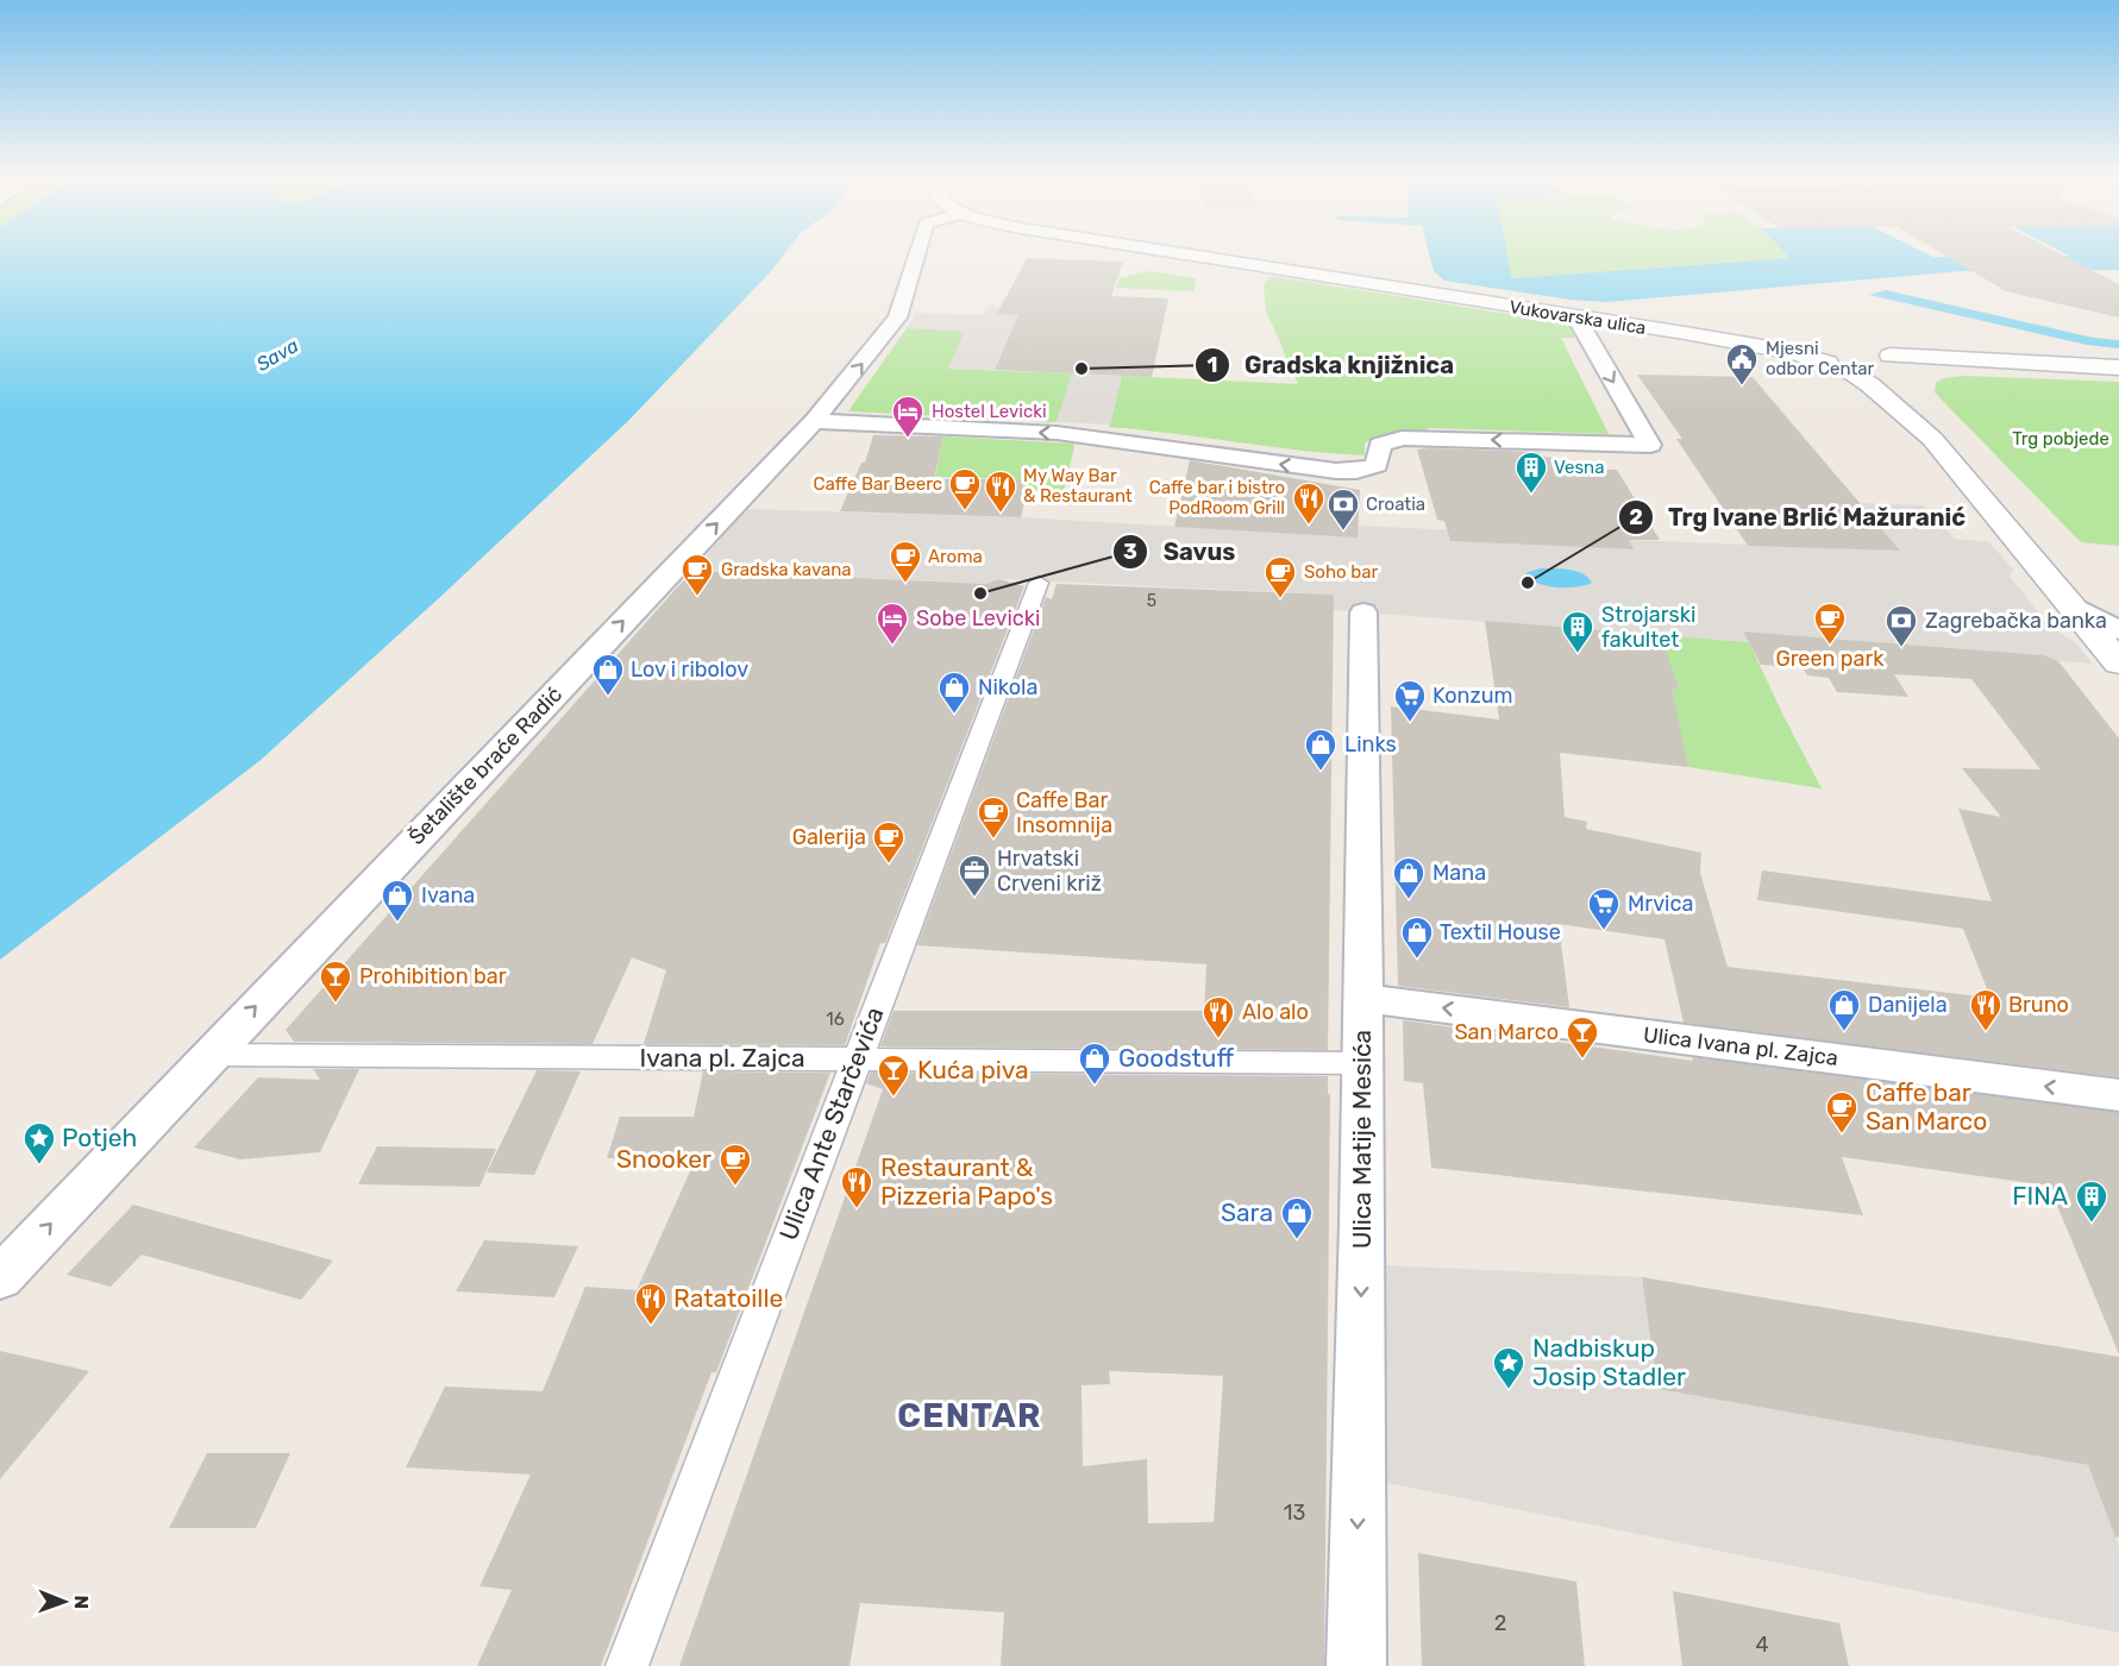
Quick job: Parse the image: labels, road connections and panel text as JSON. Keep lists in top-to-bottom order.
{
  "streets": {
    "main road": ["Vukovarska ulica"],
    "street": [
      "Šetalište braće Radić",
      "Ulica Ivana pl. Zajca",
      "Ivana pl. Zajca",
      "Ulica Ante Starčevića",
      "Ulica Matije Mesića"
    ]
  },
  "crossings": [
    ["Šetalište braće Radić", "Ivana pl. Zajca"],
    ["Ulica Ivana pl. Zajca", "Ulica Matije Mesića"],
    ["Ivana pl. Zajca", "Ulica Ante Starčevića"],
    ["Ivana pl. Zajca", "Ulica Matije Mesića"]
  ],
  "one_way": ["Šetalište braće Radić", "Ulica Ivana pl. Zajca", "Ulica Matije Mesića"],
  "districts": ["CENTAR"],
  "water": ["Sava"],
  "parks": ["Trg pobjede"],
  "places": {
    "other": ["Gradska knjižnica", "Trg Ivane Brlić Mažuranić", "Savus"],
    "public building": ["Mjesni odbor Centar"],
    "hotel": ["Hostel Levicki", "Sobe Levicki"],
    "building": ["Vesna", "Strojarski fakultet", "FINA"],
    "cafe": [
      "Caffe Bar Beerc",
      "Aroma",
      "Gradska kavana",
      "Soho bar",
      "Green park",
      "Caffe Bar Insomnija",
      "Galerija",
      "Caffe bar San Marco",
      "Snooker"
    ],
    "restaurant": [
      "My Way Bar & Restaurant",
      "Caffe bar i bistro PodRoom Grill",
      "Bruno",
      "Alo alo",
      "Restaurant & Pizzeria Papo's",
      "Ratatoille"
    ],
    "bank": ["Croatia", "Zagrebačka banka"],
    "shop": [
      "Lov i ribolov",
      "Nikola",
      "Links",
      "Mana",
      "Ivana",
      "Textil House",
      "Danijela",
      "Goodstuff",
      "Sara"
    ],
    "supermarket": ["Konzum", "Mrvica"],
    "office": ["Hrvatski Crveni križ"],
    "bar": ["Prohibition bar", "San Marco", "Kuća piva"],
    "place": ["Potjeh", "Nadbiskup Josip Stadler"]
  },
  "house_numbers": [
    "5",
    "16",
    "13",
    "2",
    "4"
  ],
  "north": "right"
}
